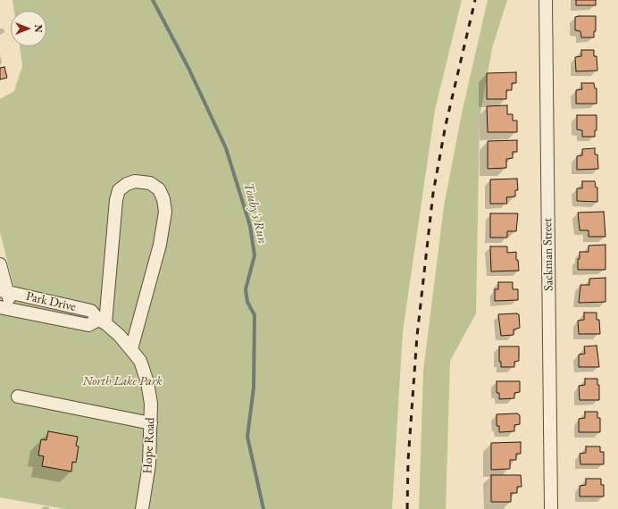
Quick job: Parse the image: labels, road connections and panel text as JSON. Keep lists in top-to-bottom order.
{
  "streets": {
    "street": ["Sackman Street", "Park Drive", "Hope Road"]
  },
  "crossings": [
    ["Park Drive", "Hope Road"]
  ],
  "water": ["Touby's Run"],
  "parks": ["North Lake Park"],
  "north": "right"
}
